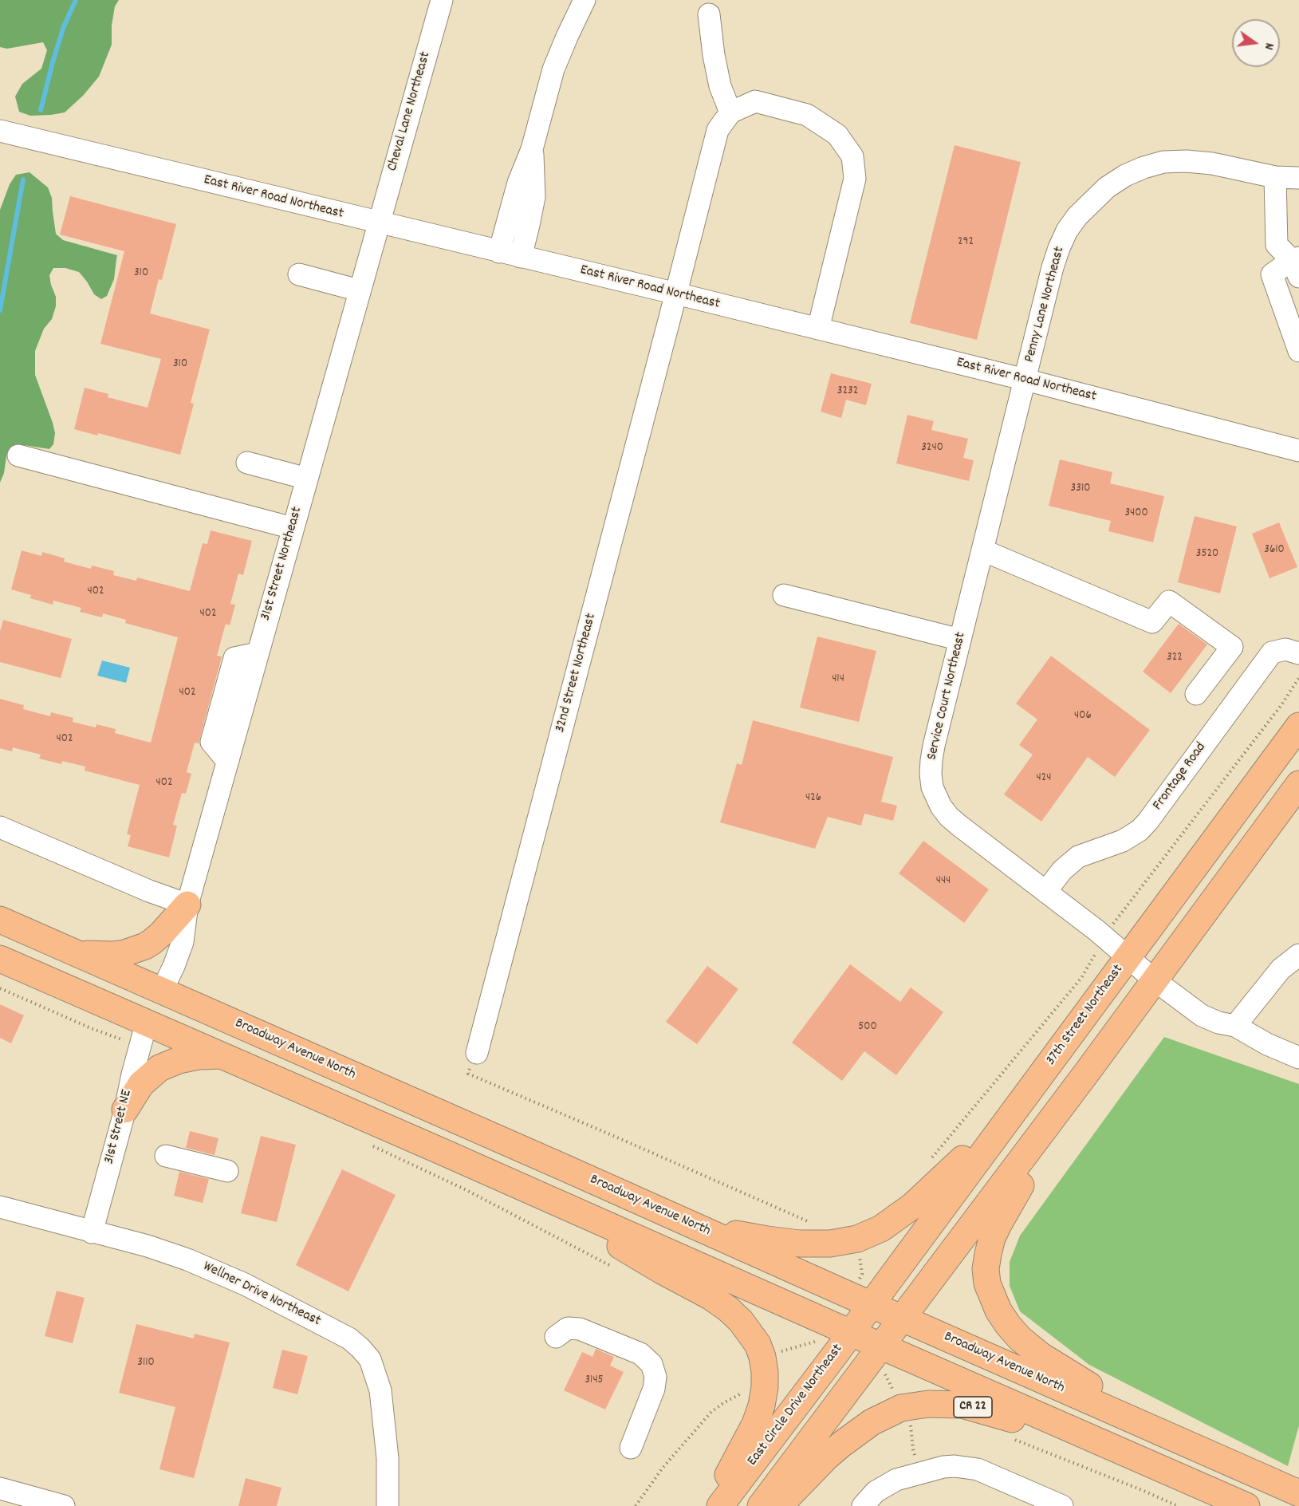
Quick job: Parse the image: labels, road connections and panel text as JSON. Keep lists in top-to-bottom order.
{
  "streets": {
    "main road": [
      "37th Street Northeast",
      "Broadway Avenue North",
      "East Circle Drive Northeast",
      "CR 22"
    ],
    "street": [
      "Cheval Lane Northeast",
      "East River Road Northeast",
      "Penny Lane Northeast",
      "31st Street Northeast",
      "32nd Street Northeast",
      "Service Court Northeast",
      "Frontage Road",
      "31st Street NE",
      "Wellner Drive Northeast"
    ]
  },
  "crossings": [
    ["Cheval Lane Northeast", "East River Road Northeast"],
    ["Cheval Lane Northeast", "31st Street Northeast"],
    ["East River Road Northeast", "Penny Lane Northeast"],
    ["East River Road Northeast", "31st Street Northeast"],
    ["East River Road Northeast", "32nd Street Northeast"],
    ["East River Road Northeast", "Service Court Northeast"],
    ["Penny Lane Northeast", "Service Court Northeast"],
    ["31st Street Northeast", "Broadway Avenue North"],
    ["Service Court Northeast", "Frontage Road"],
    ["Service Court Northeast", "37th Street Northeast"],
    ["37th Street Northeast", "Broadway Avenue North"],
    ["37th Street Northeast", "East Circle Drive Northeast"],
    ["Broadway Avenue North", "East Circle Drive Northeast"],
    ["31st Street NE", "Wellner Drive Northeast"],
    ["East Circle Drive Northeast", "CR 22"]
  ],
  "house_numbers": [
    "292",
    "310",
    "310",
    "3232",
    "3240",
    "3310",
    "3400",
    "3610",
    "3520",
    "402",
    "402",
    "322",
    "414",
    "402",
    "406",
    "402",
    "424",
    "402",
    "426",
    "444",
    "500",
    "3110",
    "3145"
  ],
  "north": "right"
}
